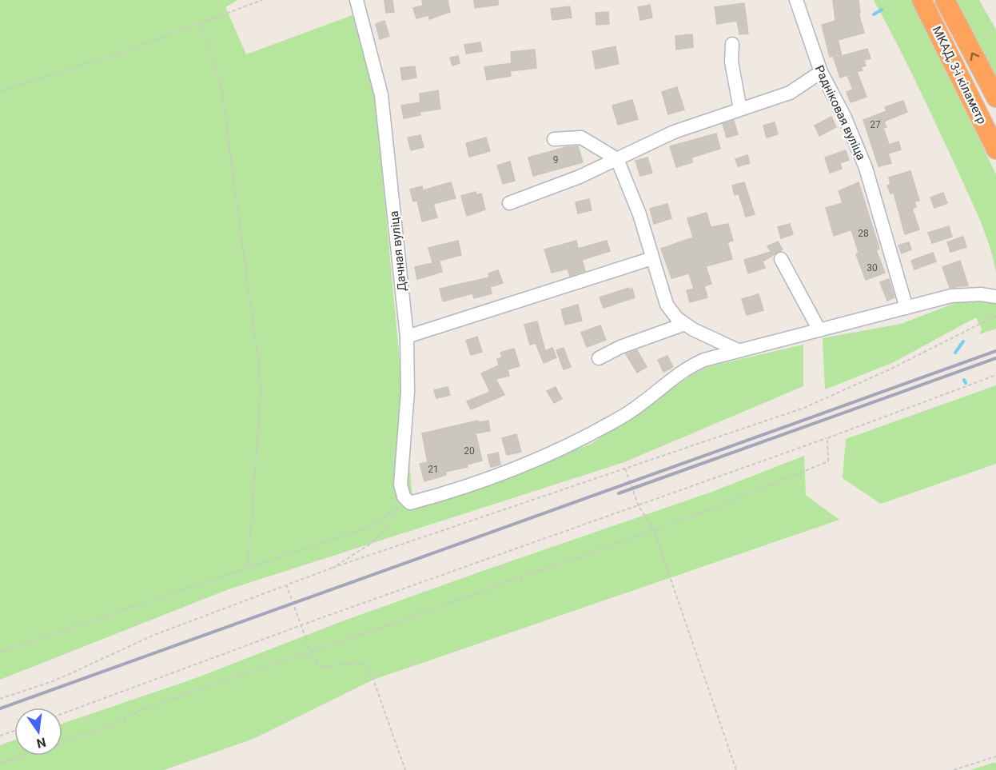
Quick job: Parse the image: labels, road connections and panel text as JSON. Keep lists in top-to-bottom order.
{
  "streets": {
    "highway": ["МКАД, 3-і кіламетр"],
    "street": ["Радніковая вуліца", "Дачная вуліца"]
  },
  "house_numbers": [
    "27",
    "9",
    "28",
    "30",
    "20",
    "21"
  ],
  "north": "bottom"
}
